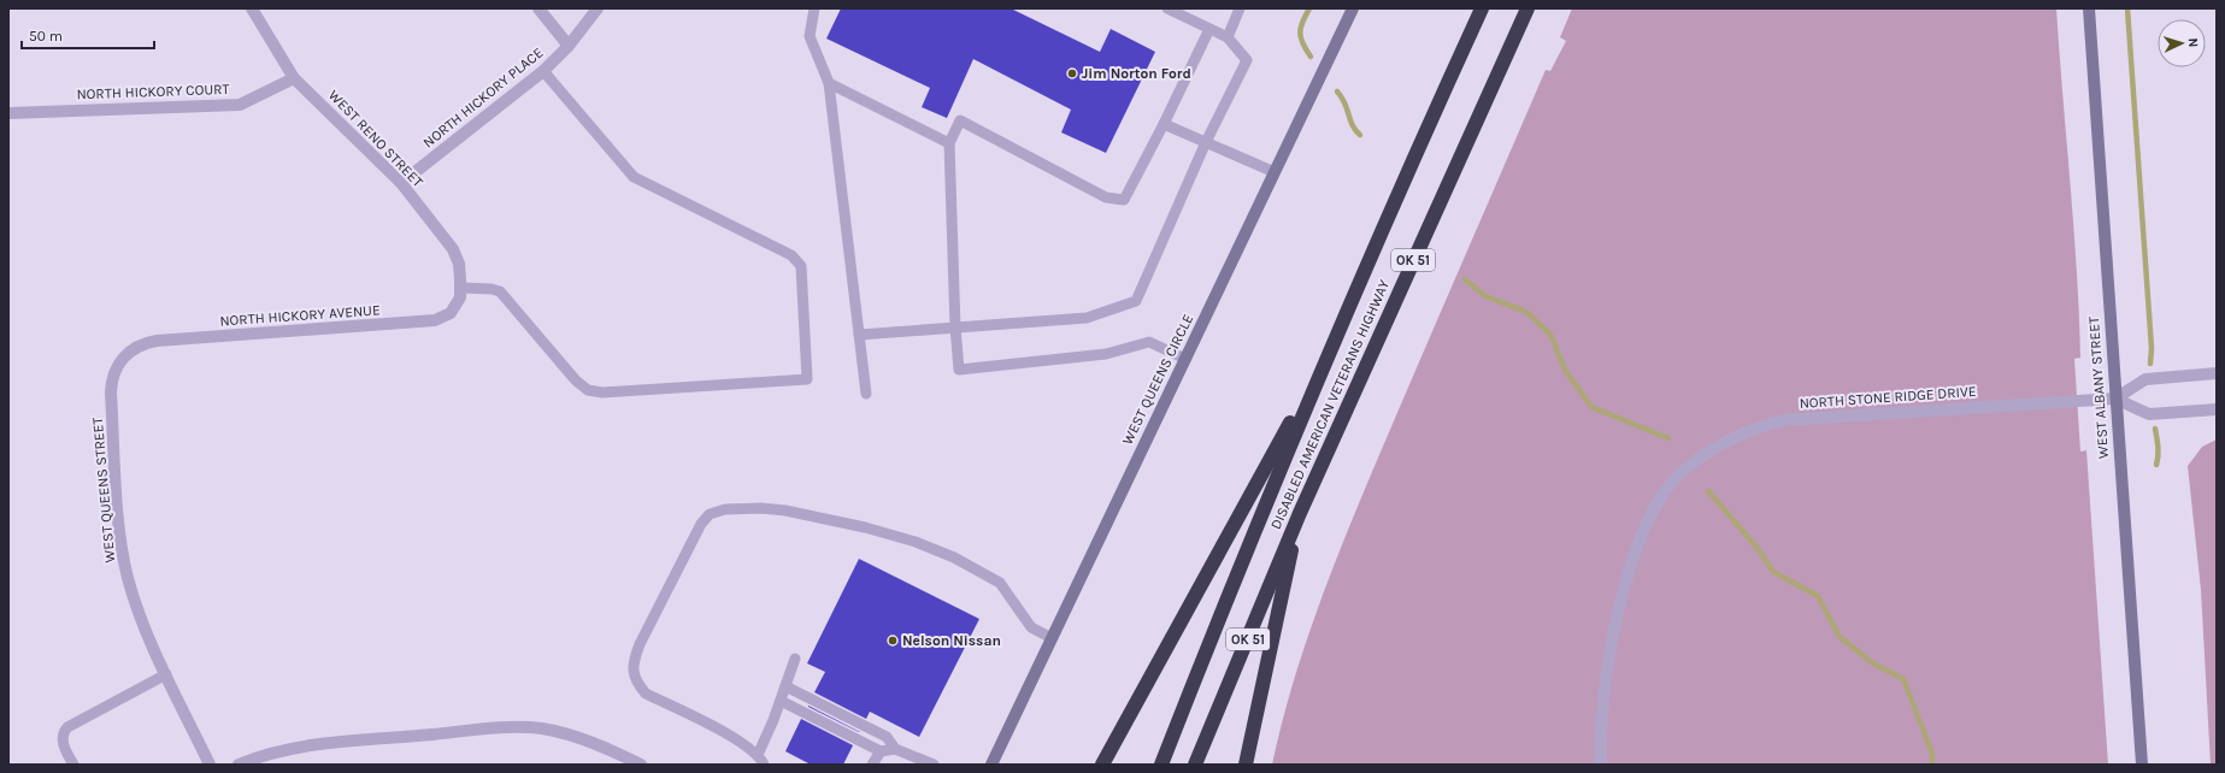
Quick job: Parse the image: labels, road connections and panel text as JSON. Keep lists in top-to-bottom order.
{
  "streets": {
    "highway": ["OK 51", "DISABLED AMERICAN VETERANS HIGHWAY"],
    "street": [
      "NORTH HICKORY COURT",
      "NORTH HICKORY PLACE",
      "WEST RENO STREET",
      "NORTH HICKORY AVENUE",
      "WEST QUEENS CIRCLE",
      "WEST ALBANY STREET",
      "NORTH STONE RIDGE DRIVE",
      "WEST QUEENS STREET"
    ]
  },
  "crossings": [
    ["NORTH HICKORY COURT", "WEST RENO STREET"],
    ["NORTH HICKORY PLACE", "WEST RENO STREET"],
    ["WEST RENO STREET", "NORTH HICKORY AVENUE"],
    ["NORTH HICKORY AVENUE", "WEST QUEENS STREET"],
    ["WEST ALBANY STREET", "NORTH STONE RIDGE DRIVE"]
  ],
  "places": ["Jim Norton Ford", "Nelson Nissan"],
  "scale_bar": "50 m",
  "north": "right"
}
